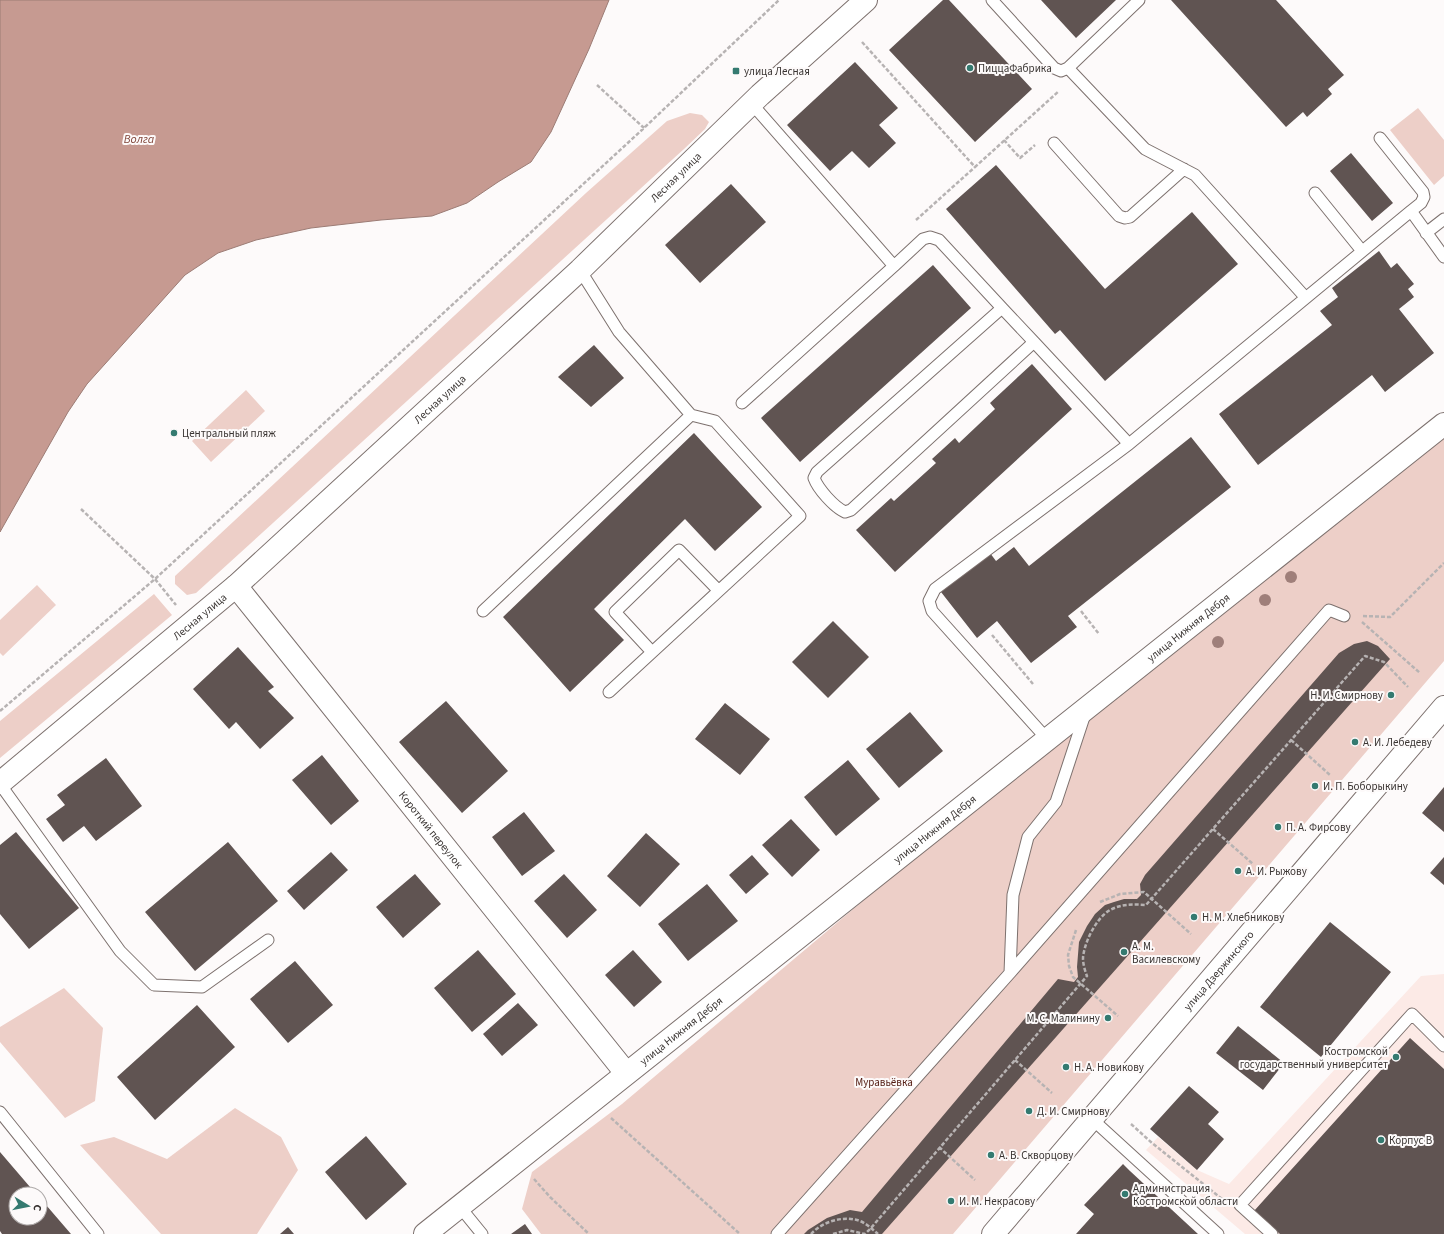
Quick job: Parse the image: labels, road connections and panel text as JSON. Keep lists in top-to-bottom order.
{
  "streets": {
    "street": [
      "Лесная улица",
      "улица Нижняя Дебря",
      "Короткий переулок",
      "улица Дзержинского"
    ]
  },
  "crossings": [
    ["Лесная улица", "Короткий переулок"],
    ["улица Нижняя Дебря", "Короткий переулок"]
  ],
  "water": ["Волга"],
  "parks": ["Муравьёвка"],
  "places": {
    "other": [
      "ПиццаФабрика",
      "Центральный пляж",
      "Н. И. Смирнову",
      "А. И. Лебедеву",
      "И. П. Боборыкину",
      "П. А. Фирсову",
      "А. И. Рыжову",
      "Н. М. Хлебникову",
      "А. М. Василевскому",
      "М. С. Малинину",
      "Костромской государственный университет",
      "Н. А. Новикову",
      "Д. И. Смирнову",
      "Корпус В",
      "А. В. Скворцову",
      "Администрация Костромской области",
      "И. М. Некрасову"
    ],
    "transit": ["улица Лесная"]
  },
  "north": "right"
}
